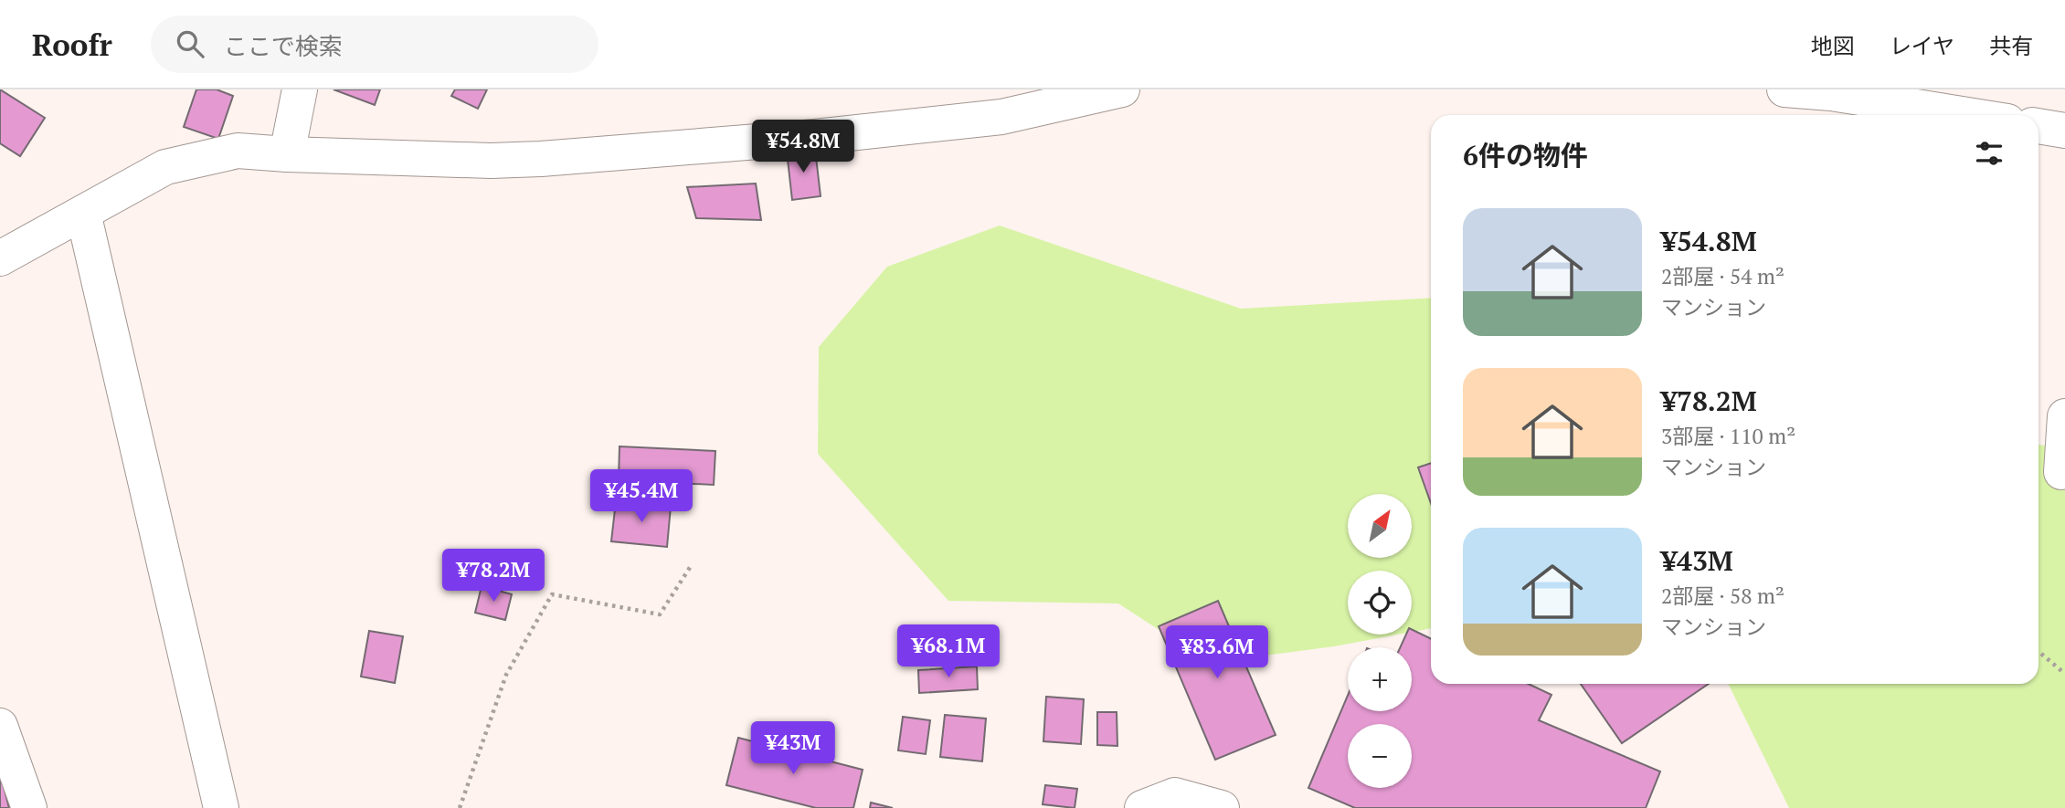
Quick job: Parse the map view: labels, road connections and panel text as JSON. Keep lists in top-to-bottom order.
{
  "north": "top right",
  "page": {
    "header": "Roofr",
    "search": "ここで検索",
    "nav": ["地図", "レイヤ", "共有"],
    "heading": "6件の物件",
    "price": [
      "¥54.8M",
      "¥45.4M",
      "¥78.2M",
      "¥68.1M",
      "¥83.6M",
      "¥43M"
    ],
    "list": [
      {
        "name": "¥54.8M",
        "note": "2部屋 · 54 m² · マンション"
      },
      {
        "name": "¥78.2M",
        "note": "3部屋 · 110 m² · マンション"
      },
      {
        "name": "¥43M",
        "note": "2部屋 · 58 m² · マンション"
      }
    ],
    "map_buttons": ["+", "−"]
  }
}
